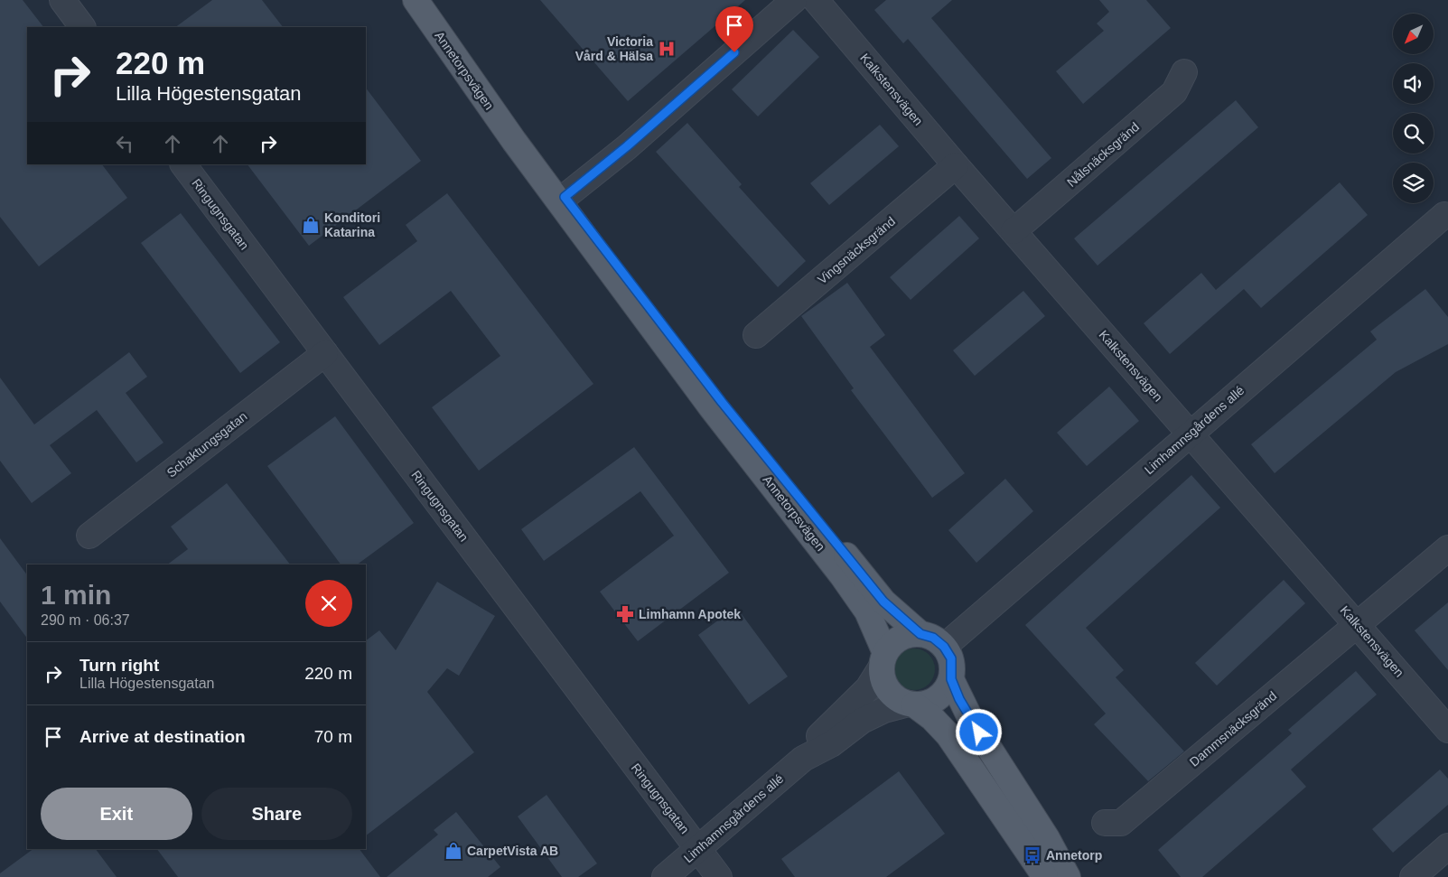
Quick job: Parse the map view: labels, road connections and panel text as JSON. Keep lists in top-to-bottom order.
{
  "streets": {
    "main road": ["Annetorpsvägen"],
    "street": [
      "Kalkstensvägen",
      "Nålsnäcksgränd",
      "Ringugnsgatan",
      "Vingsnäcksgränd",
      "Limhamnsgårdens allé",
      "Schaktungsgatan",
      "Dammsnäcksgränd"
    ]
  },
  "crossings": [
    ["Annetorpsvägen", "Limhamnsgårdens allé"],
    ["Kalkstensvägen", "Nålsnäcksgränd"],
    ["Kalkstensvägen", "Vingsnäcksgränd"],
    ["Kalkstensvägen", "Limhamnsgårdens allé"],
    ["Kalkstensvägen", "Dammsnäcksgränd"],
    ["Ringugnsgatan", "Limhamnsgårdens allé"],
    ["Ringugnsgatan", "Schaktungsgatan"]
  ],
  "places": {
    "hospital": ["Victoria Vård & Hälsa"],
    "shop": ["Konditori Katarina", "CarpetVista AB"],
    "pharmacy": ["Limhamn Apotek"],
    "bus stop": ["Annetorp"]
  },
  "north": "bottom left",
  "page": {
    "turn": ["220 m", "Lilla Högestensgatan"],
    "heading": ["1 min", "290 m · 06:37"],
    "list": [
      {
        "name": "Turn right",
        "note": "Lilla Högestensgatan",
        "value": "220 m"
      },
      {
        "name": "Arrive at destination",
        "value": "70 m"
      }
    ],
    "buttons": ["Exit", "Share"]
  }
}
